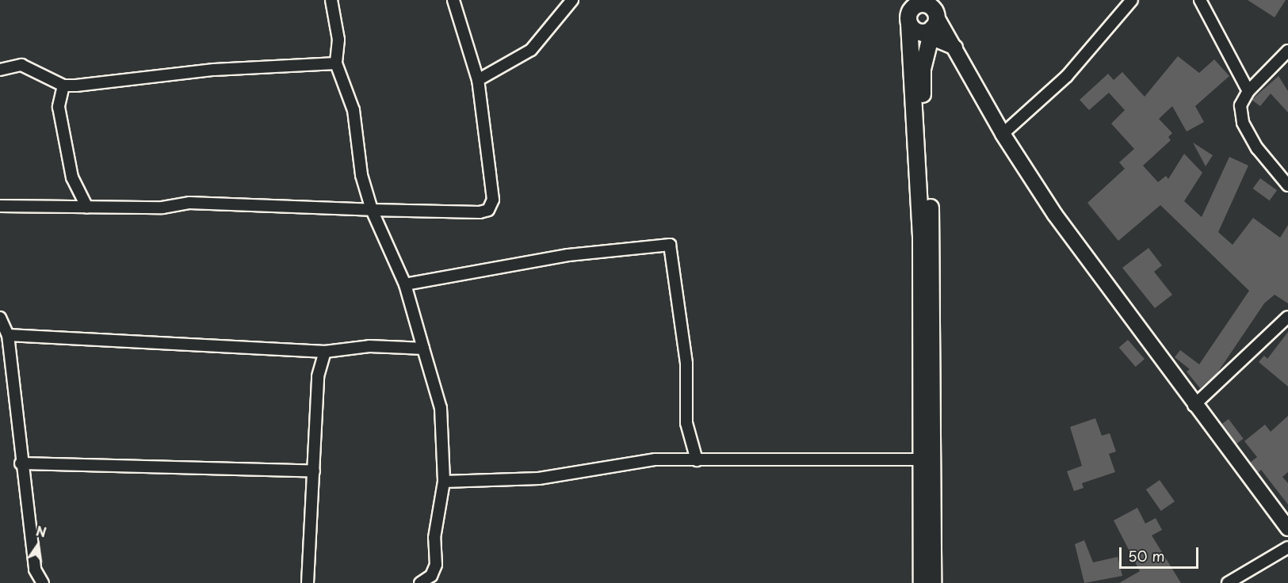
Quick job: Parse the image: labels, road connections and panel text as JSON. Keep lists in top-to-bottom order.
{
  "scale_bar": "50 m",
  "north": "top"
}
